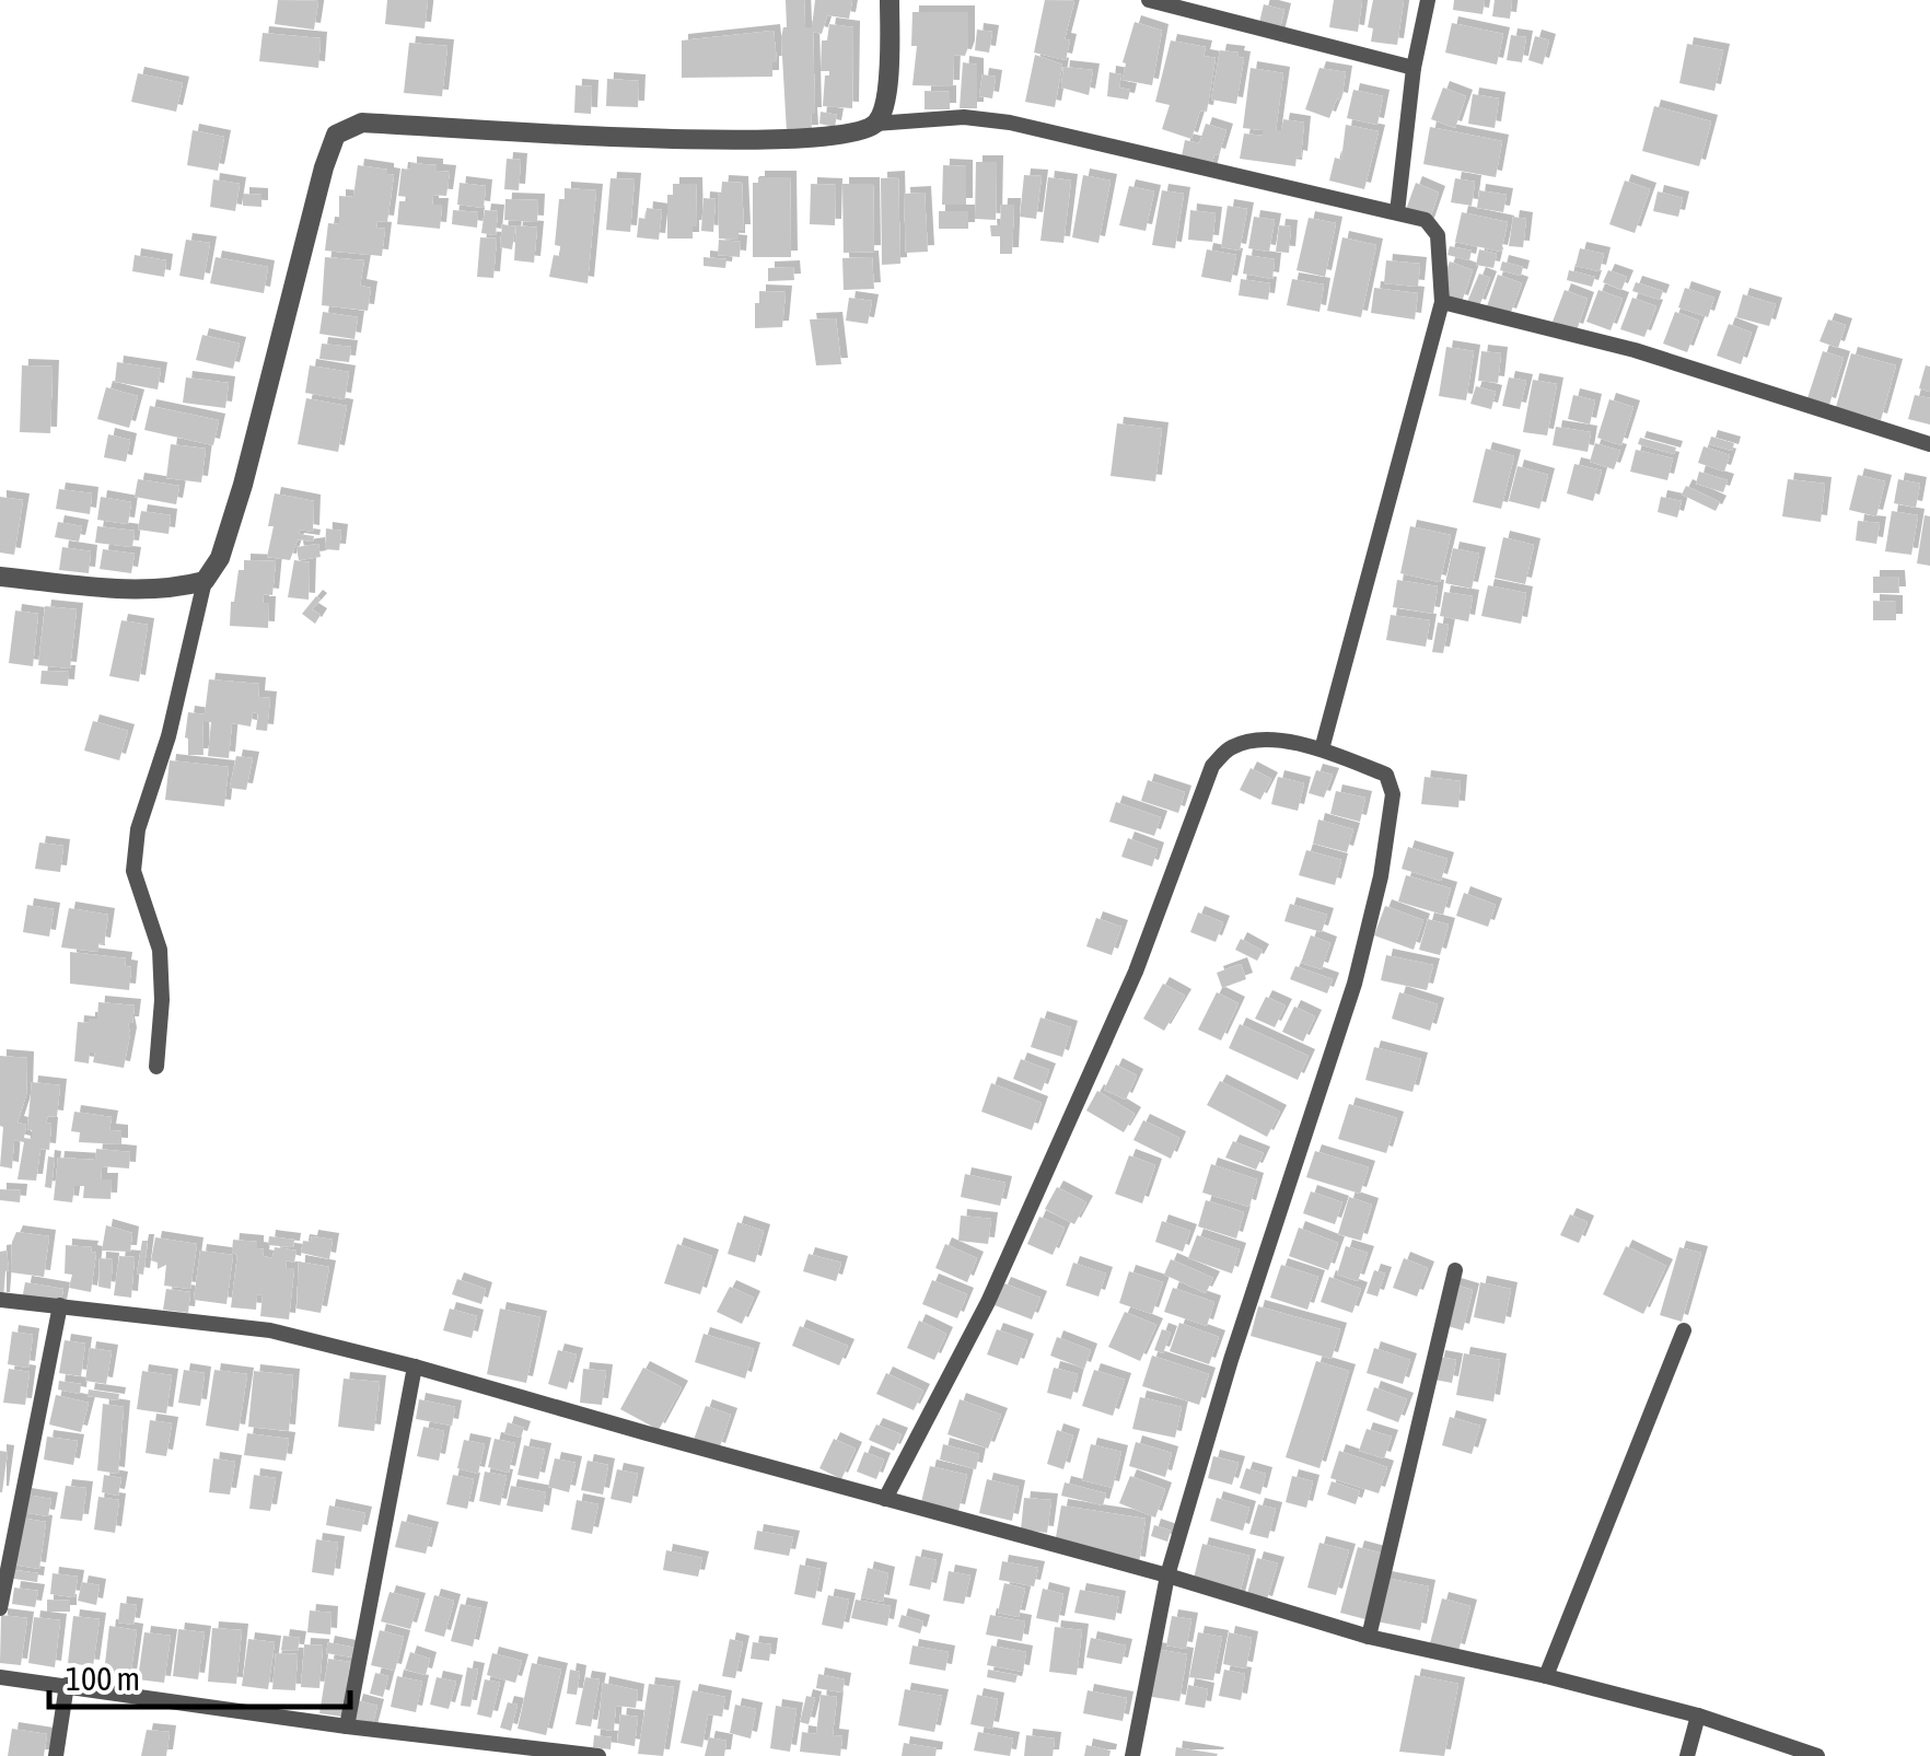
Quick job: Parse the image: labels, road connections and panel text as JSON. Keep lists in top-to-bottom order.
{
  "scale_bar": "100 m"
}
